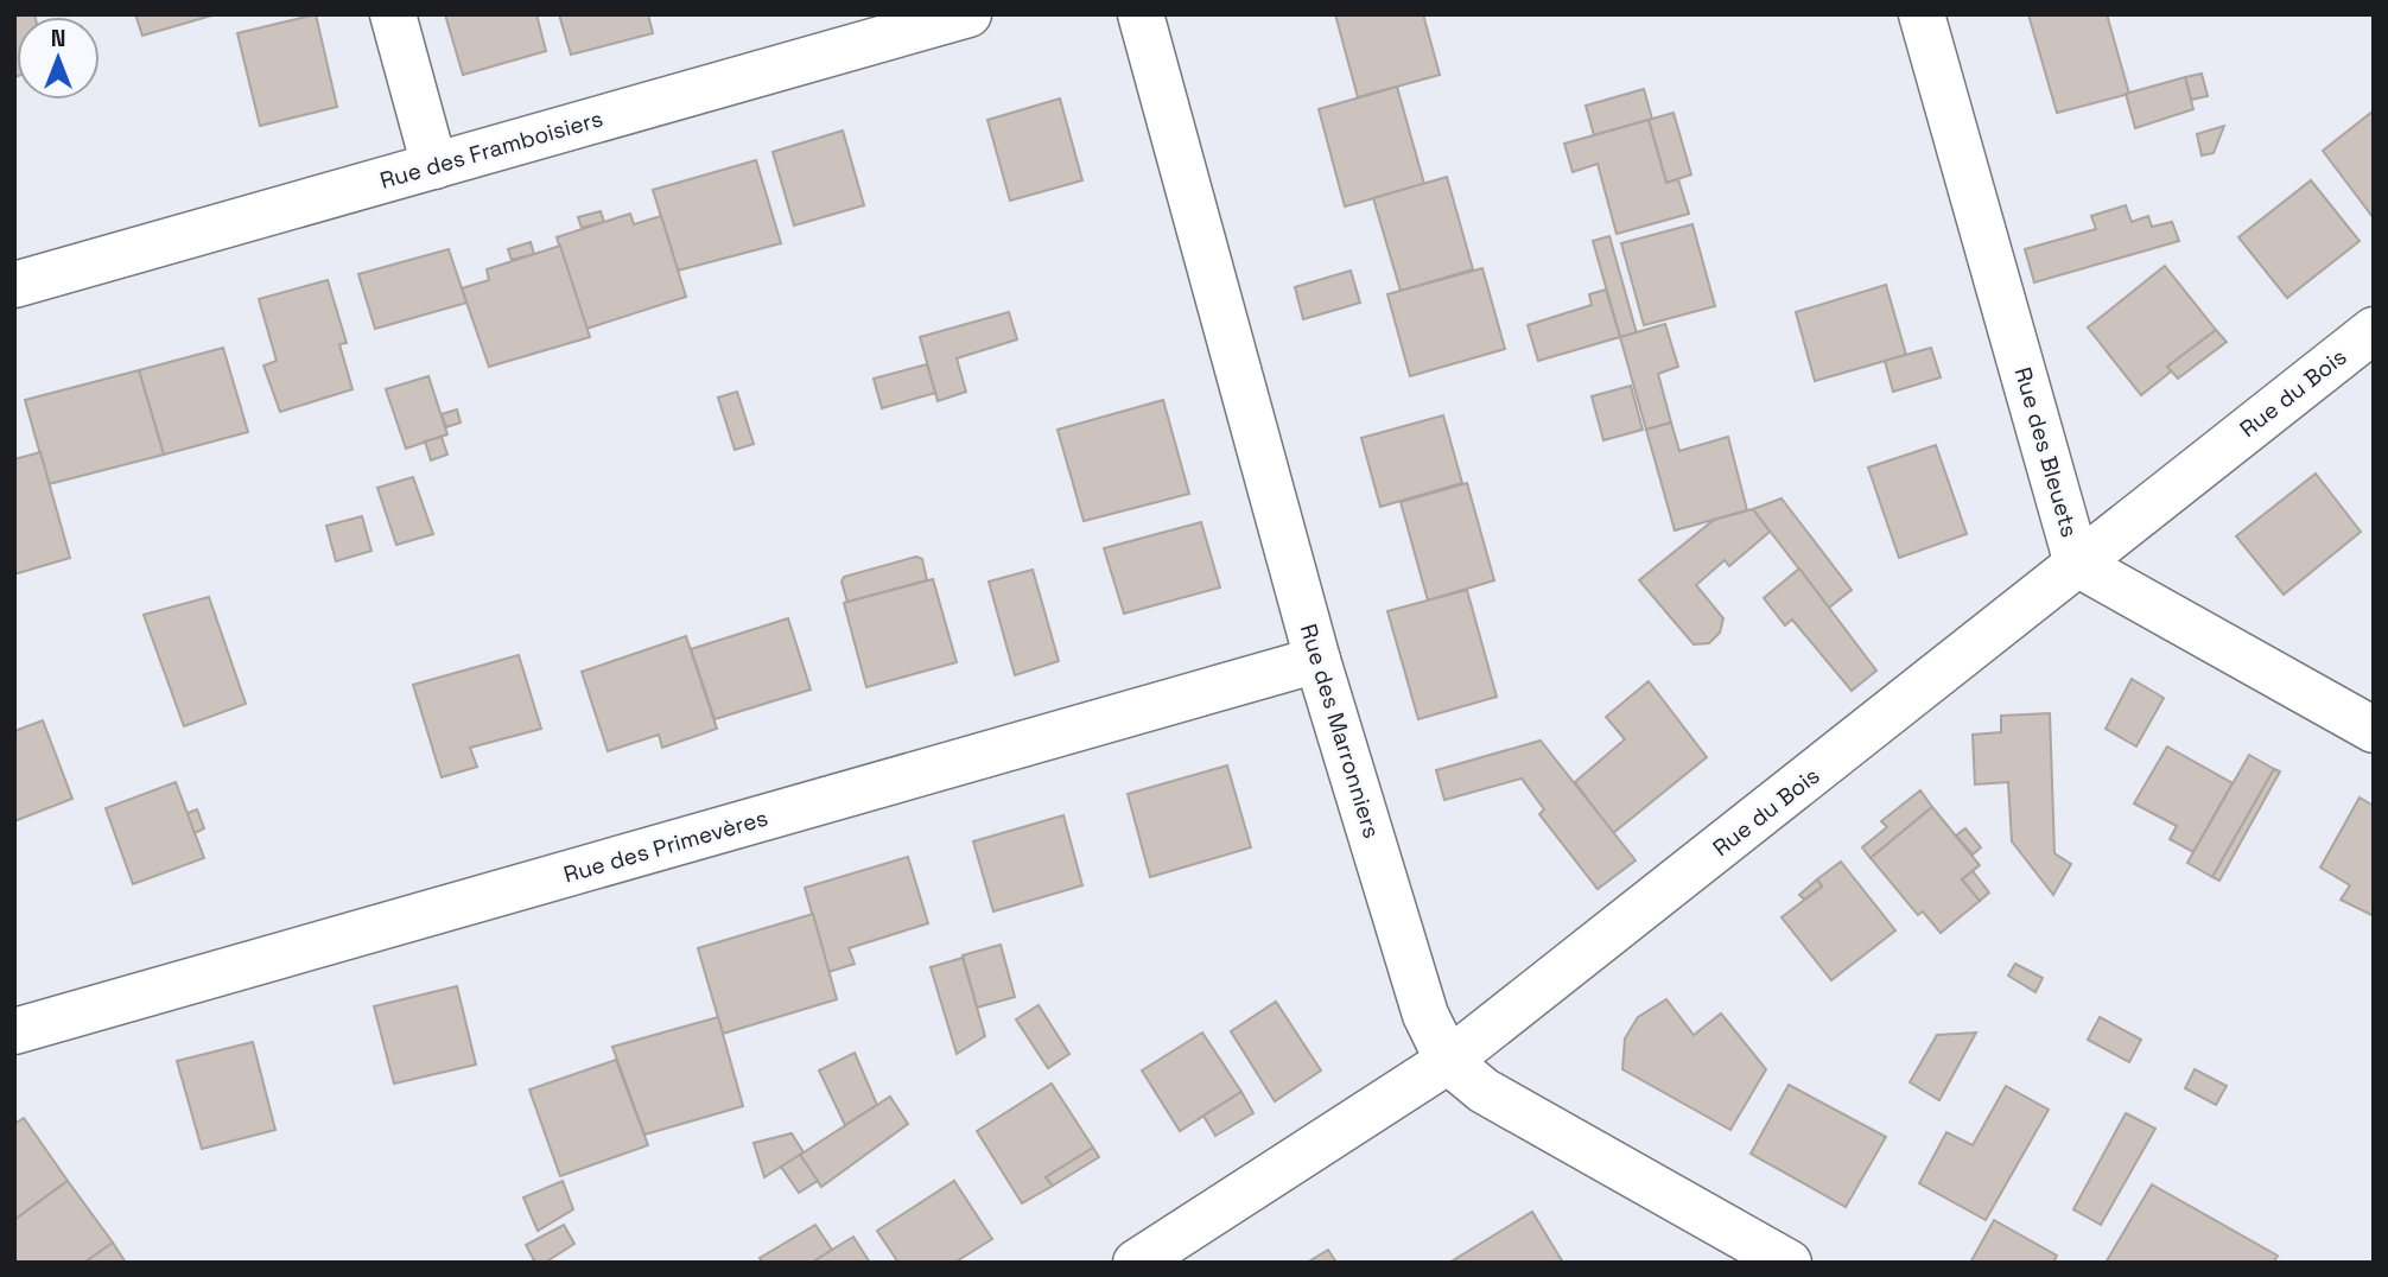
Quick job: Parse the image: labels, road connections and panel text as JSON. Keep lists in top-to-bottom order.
{
  "streets": {
    "street": [
      "Rue des Framboisiers",
      "Rue du Bois",
      "Rue des Bleuets",
      "Rue des Marronniers",
      "Rue des Primevères"
    ]
  },
  "crossings": [
    ["Rue du Bois", "Rue des Bleuets"],
    ["Rue du Bois", "Rue des Marronniers"],
    ["Rue des Marronniers", "Rue des Primevères"]
  ],
  "north": "top"
}
